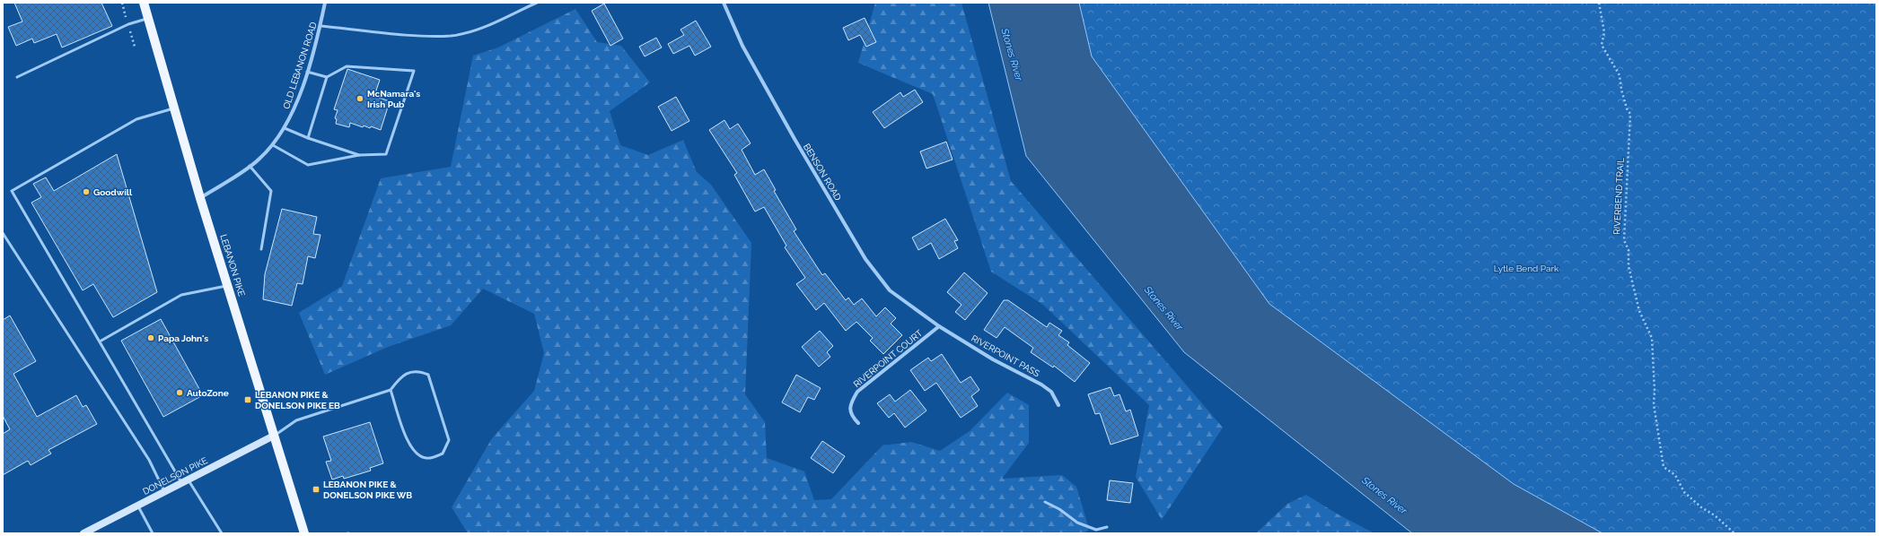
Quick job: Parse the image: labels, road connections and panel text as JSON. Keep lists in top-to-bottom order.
{
  "streets": {
    "main road": ["LEBANON PIKE", "DONELSON PIKE"],
    "street": [
      "OLD LEBANON ROAD",
      "BENSON ROAD",
      "RIVERPOINT PASS",
      "RIVERPOINT COURT"
    ],
    "path": ["RIVERBEND TRAIL"]
  },
  "crossings": [
    ["OLD LEBANON ROAD", "LEBANON PIKE"],
    ["BENSON ROAD", "RIVERPOINT PASS"],
    ["BENSON ROAD", "RIVERPOINT COURT"],
    ["LEBANON PIKE", "DONELSON PIKE"],
    ["RIVERPOINT PASS", "RIVERPOINT COURT"]
  ],
  "water": ["Stones River"],
  "parks": ["Lytle Bend Park"],
  "places": {
    "other": [
      "McNamara's Irish Pub",
      "Goodwill",
      "Papa John's",
      "AutoZone"
    ],
    "transit": ["LEBANON PIKE & DONELSON PIKE EB", "LEBANON PIKE & DONELSON PIKE WB"]
  }
}
